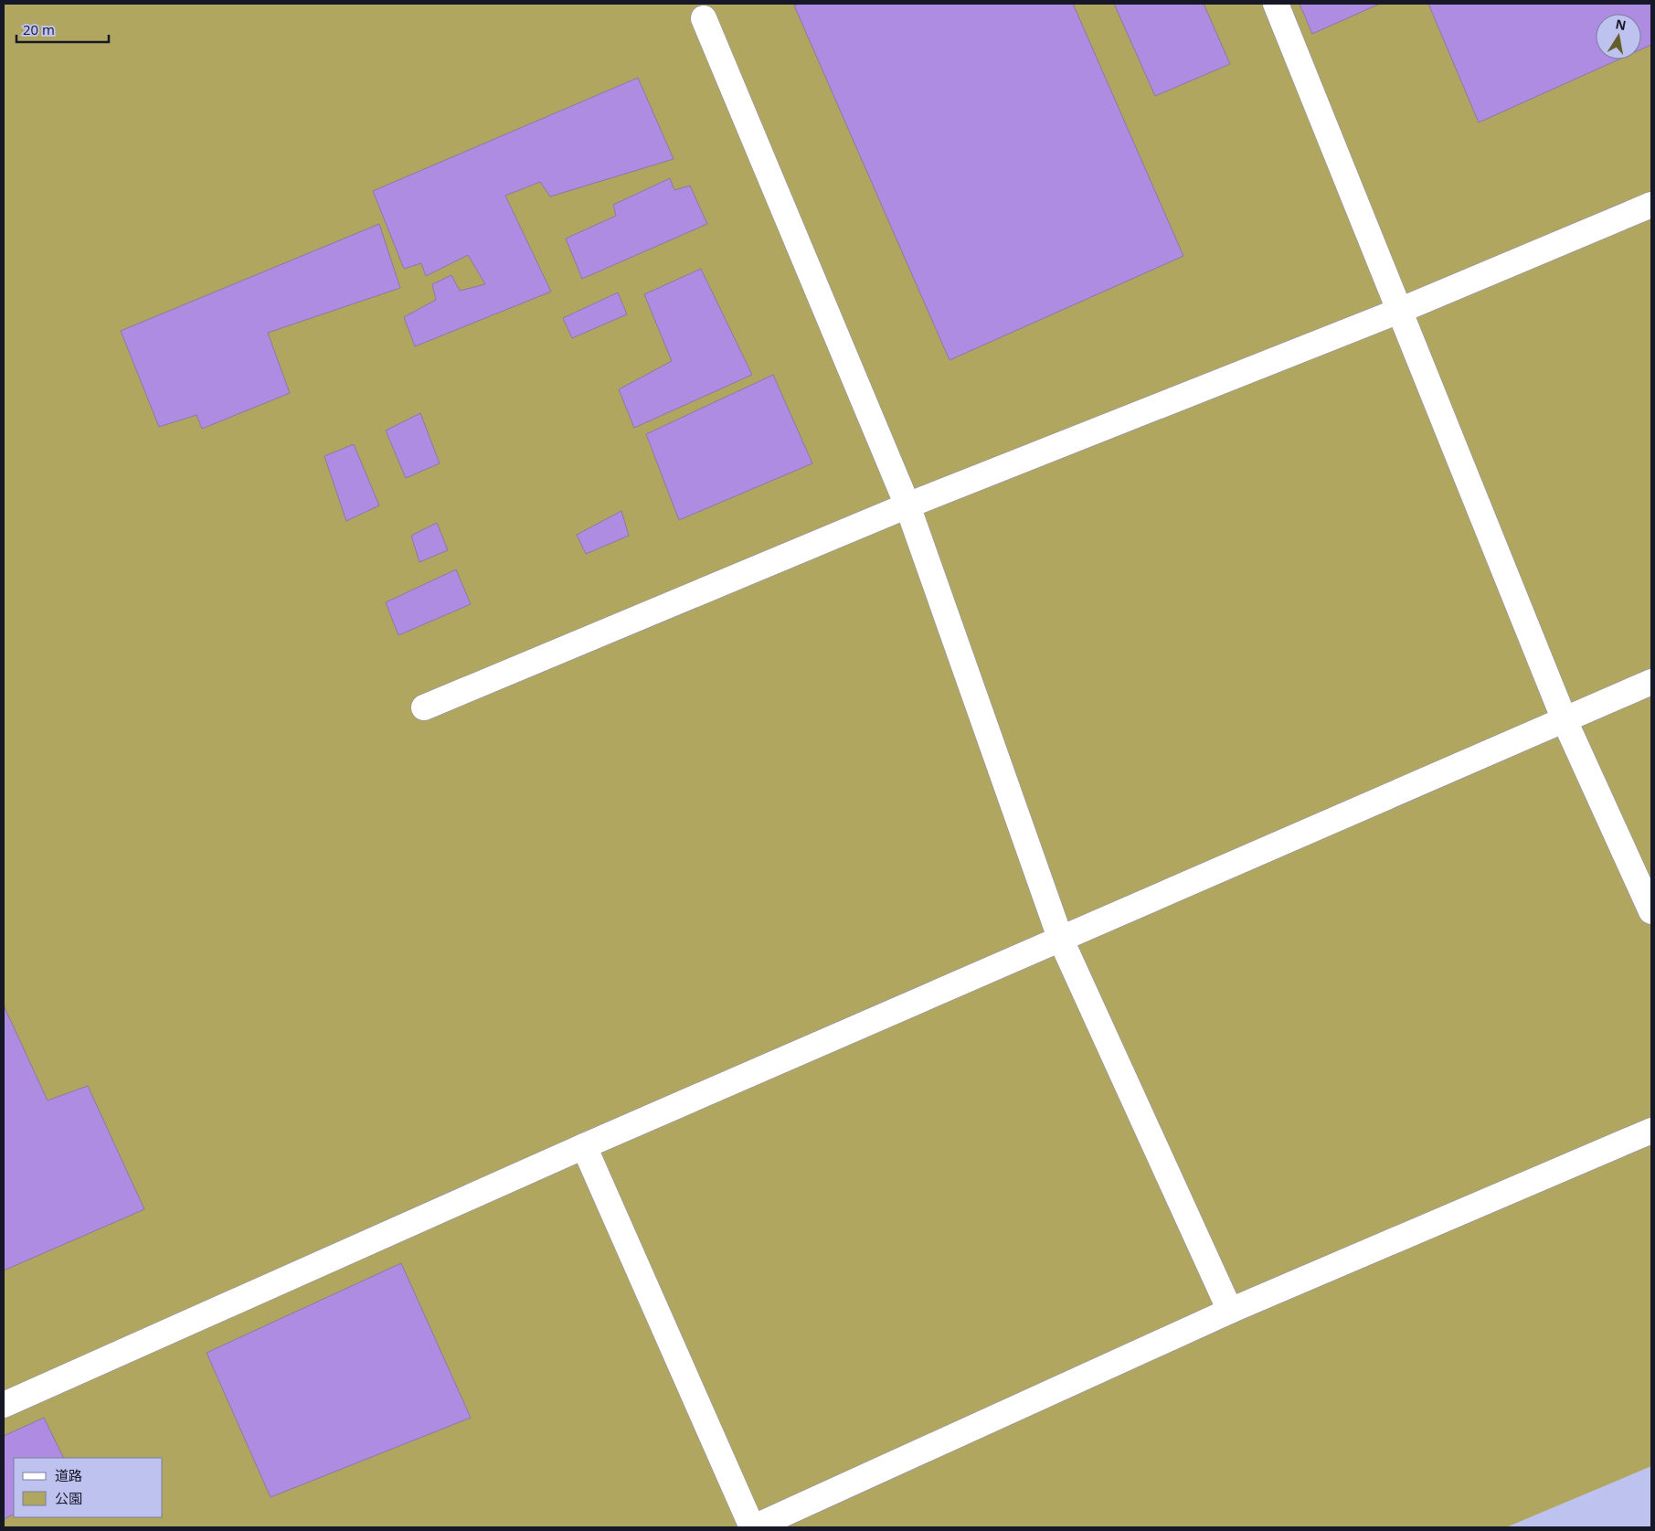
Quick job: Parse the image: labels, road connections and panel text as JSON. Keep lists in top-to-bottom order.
{
  "legend": ["道路", "公園"],
  "scale_bar": "20 m",
  "north": "top"
}
